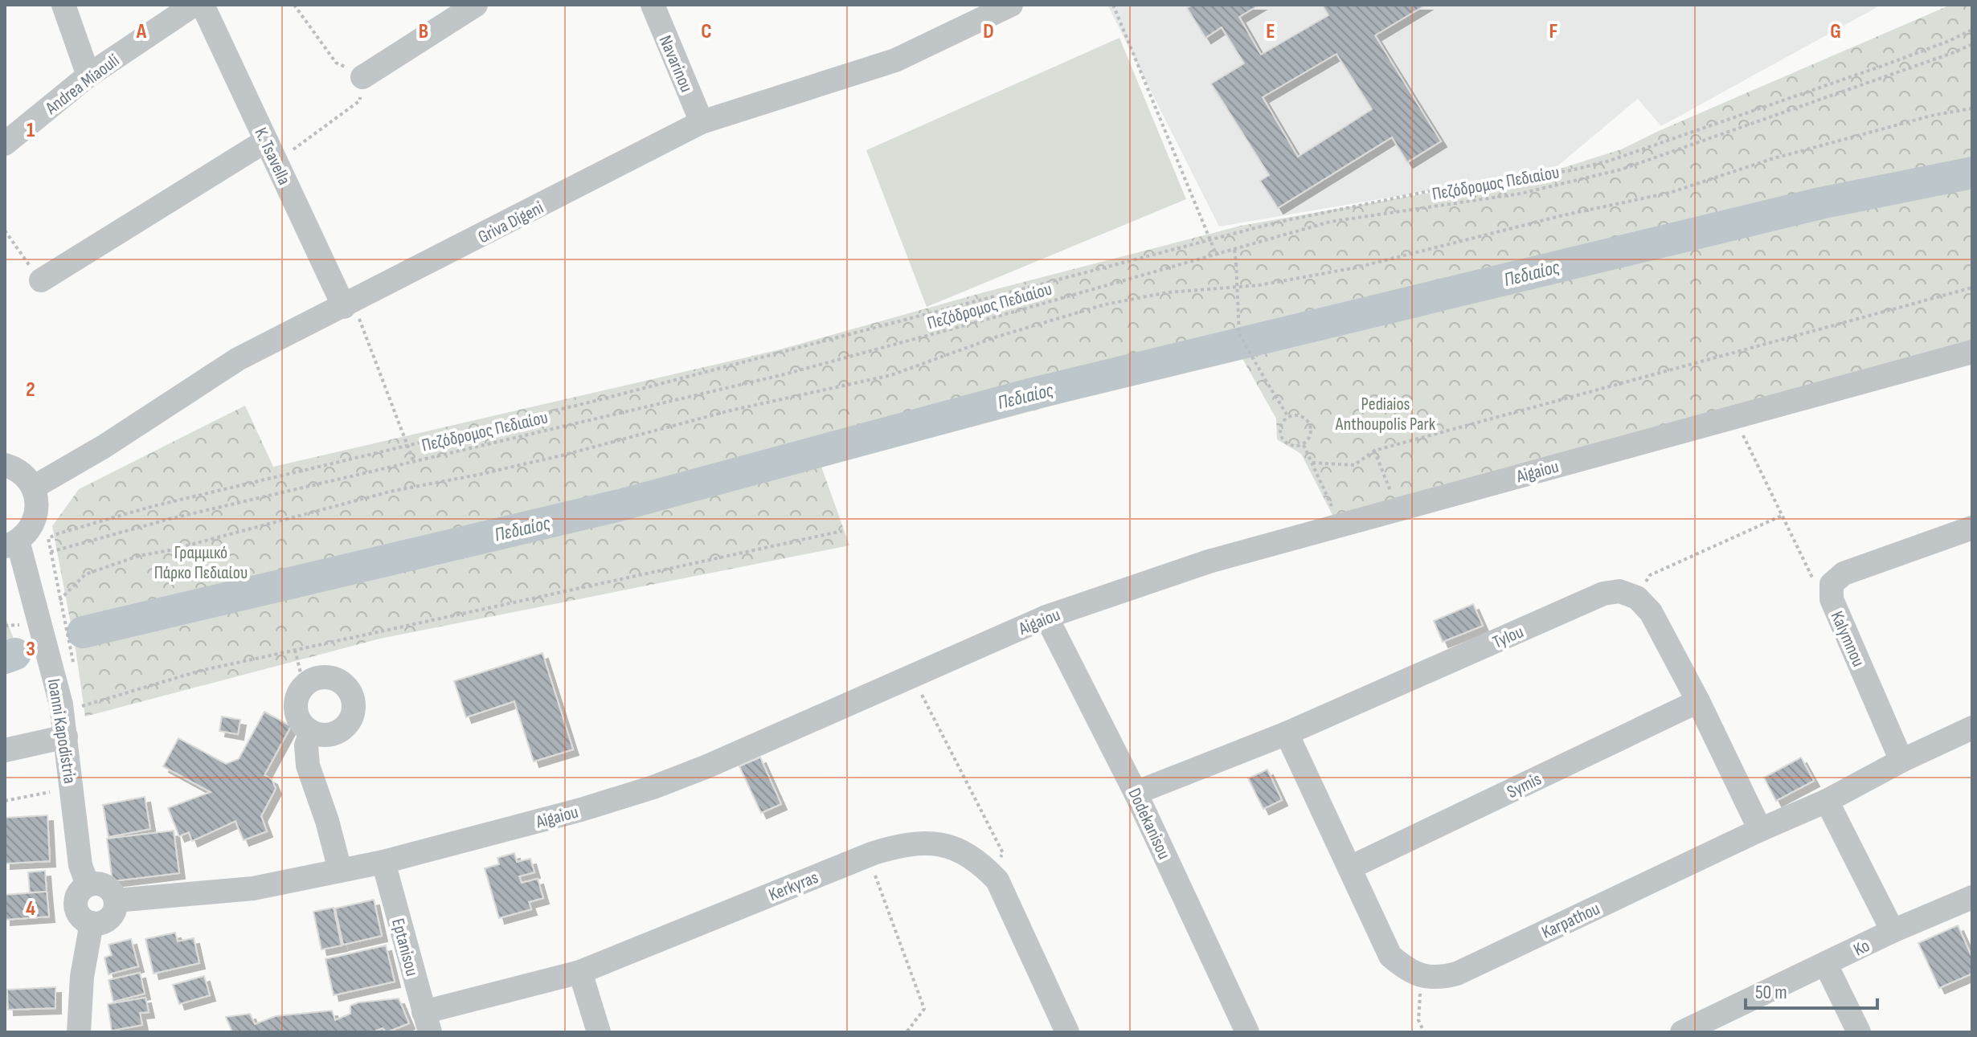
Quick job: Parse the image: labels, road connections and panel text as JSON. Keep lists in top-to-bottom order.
{
  "streets": {
    "street": [
      "Navarinou",
      "Andrea Miaouli",
      "K. Tsavella",
      "Griva Digeni",
      "Aigaiou",
      "Tylou",
      "Kalymnou",
      "Ioanni Kapodistria",
      "Symis",
      "Dodekanisou",
      "Kerkyras",
      "Karpathou",
      "Eptanisou",
      "Ko"
    ],
    "path": ["Πεζόδρομος Πεδιαίου"]
  },
  "crossings": [
    ["Navarinou", "Griva Digeni"],
    ["K. Tsavella", "Griva Digeni"],
    ["Aigaiou", "Ioanni Kapodistria"],
    ["Aigaiou", "Dodekanisou"],
    ["Aigaiou", "Eptanisou"],
    ["Tylou", "Dodekanisou"],
    ["Kalymnou", "Karpathou"],
    ["Kerkyras", "Eptanisou"]
  ],
  "water": ["Πεδιαίος"],
  "parks": ["Pediaios Anthoupolis Park", "Γραμμικό Πάρκο Πεδιαίου"],
  "scale_bar": "50 m",
  "grid": {
    "columns": [
      "A",
      "B",
      "C",
      "D",
      "E",
      "F",
      "G"
    ],
    "rows": [
      "1",
      "2",
      "3",
      "4"
    ]
  }
}
